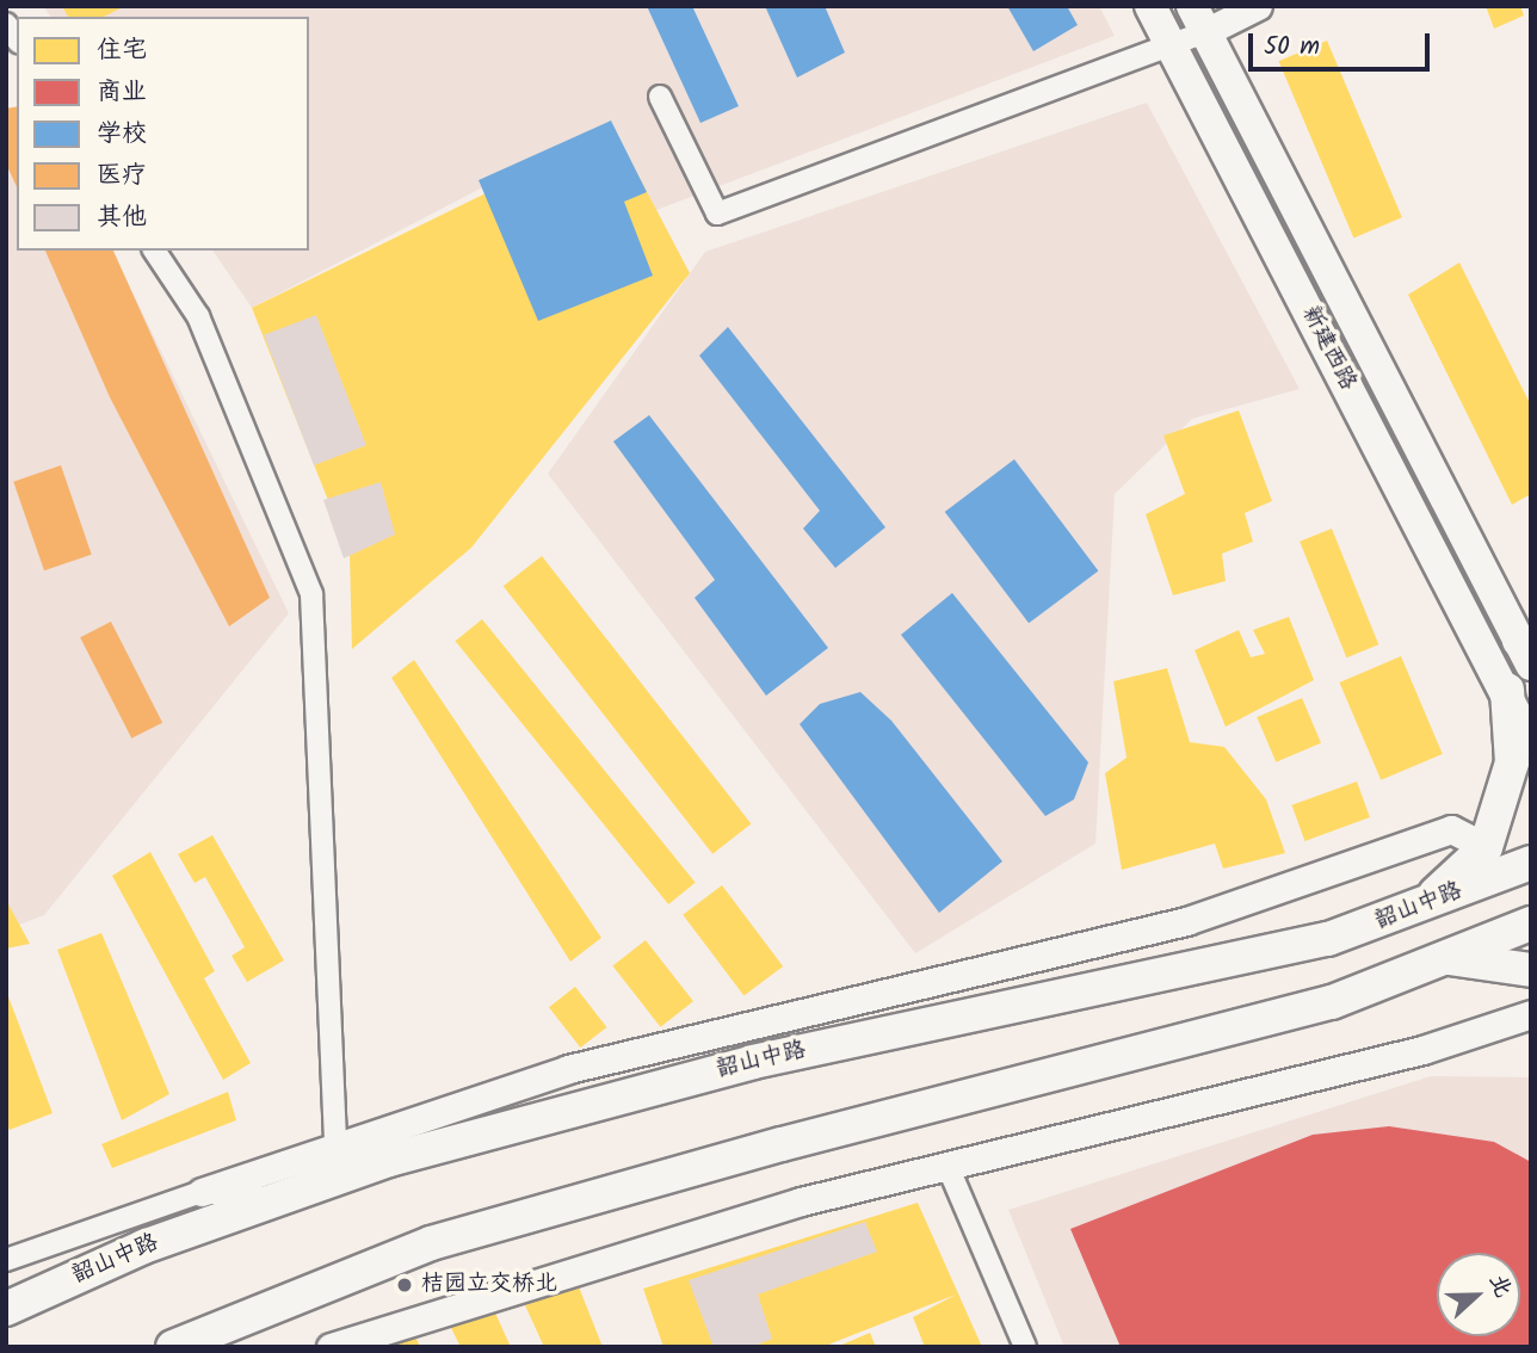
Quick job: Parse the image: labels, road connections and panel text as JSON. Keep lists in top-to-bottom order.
{
  "streets": {
    "main road": ["新建西路", "韶山中路"]
  },
  "places": ["桔园立交桥北"],
  "legend": [
    "住宅",
    "商业",
    "学校",
    "医疗",
    "其他"
  ],
  "scale_bar": "50 m",
  "north": "right"
}
